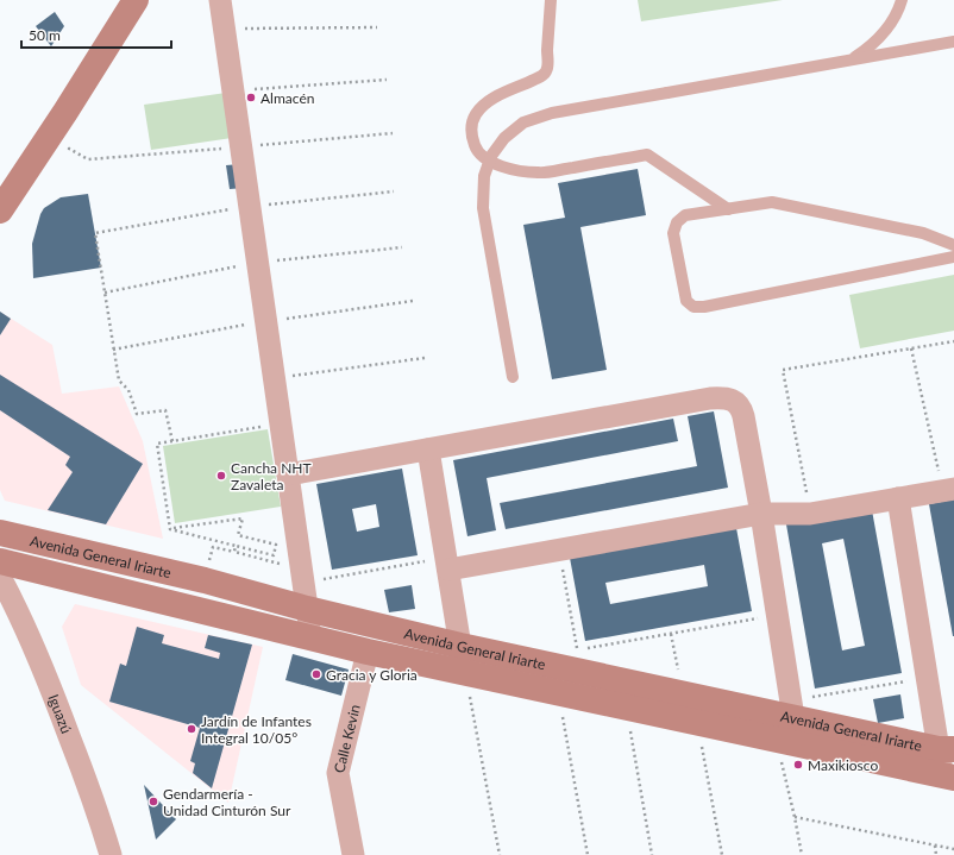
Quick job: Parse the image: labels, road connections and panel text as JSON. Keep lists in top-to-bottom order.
{
  "streets": {
    "main road": ["Avenida General Iriarte"],
    "street": ["Iguazú", "Calle Kevin"]
  },
  "crossings": [
    ["Avenida General Iriarte", "Calle Kevin"]
  ],
  "places": [
    "Almacén",
    "Cancha NHT Zavaleta",
    "Gracia y Gloria",
    "Jardín de Infantes Integral 10/05°",
    "Maxikiosco",
    "Gendarmería - Unidad Cinturón Sur"
  ],
  "scale_bar": "50 m"
}
